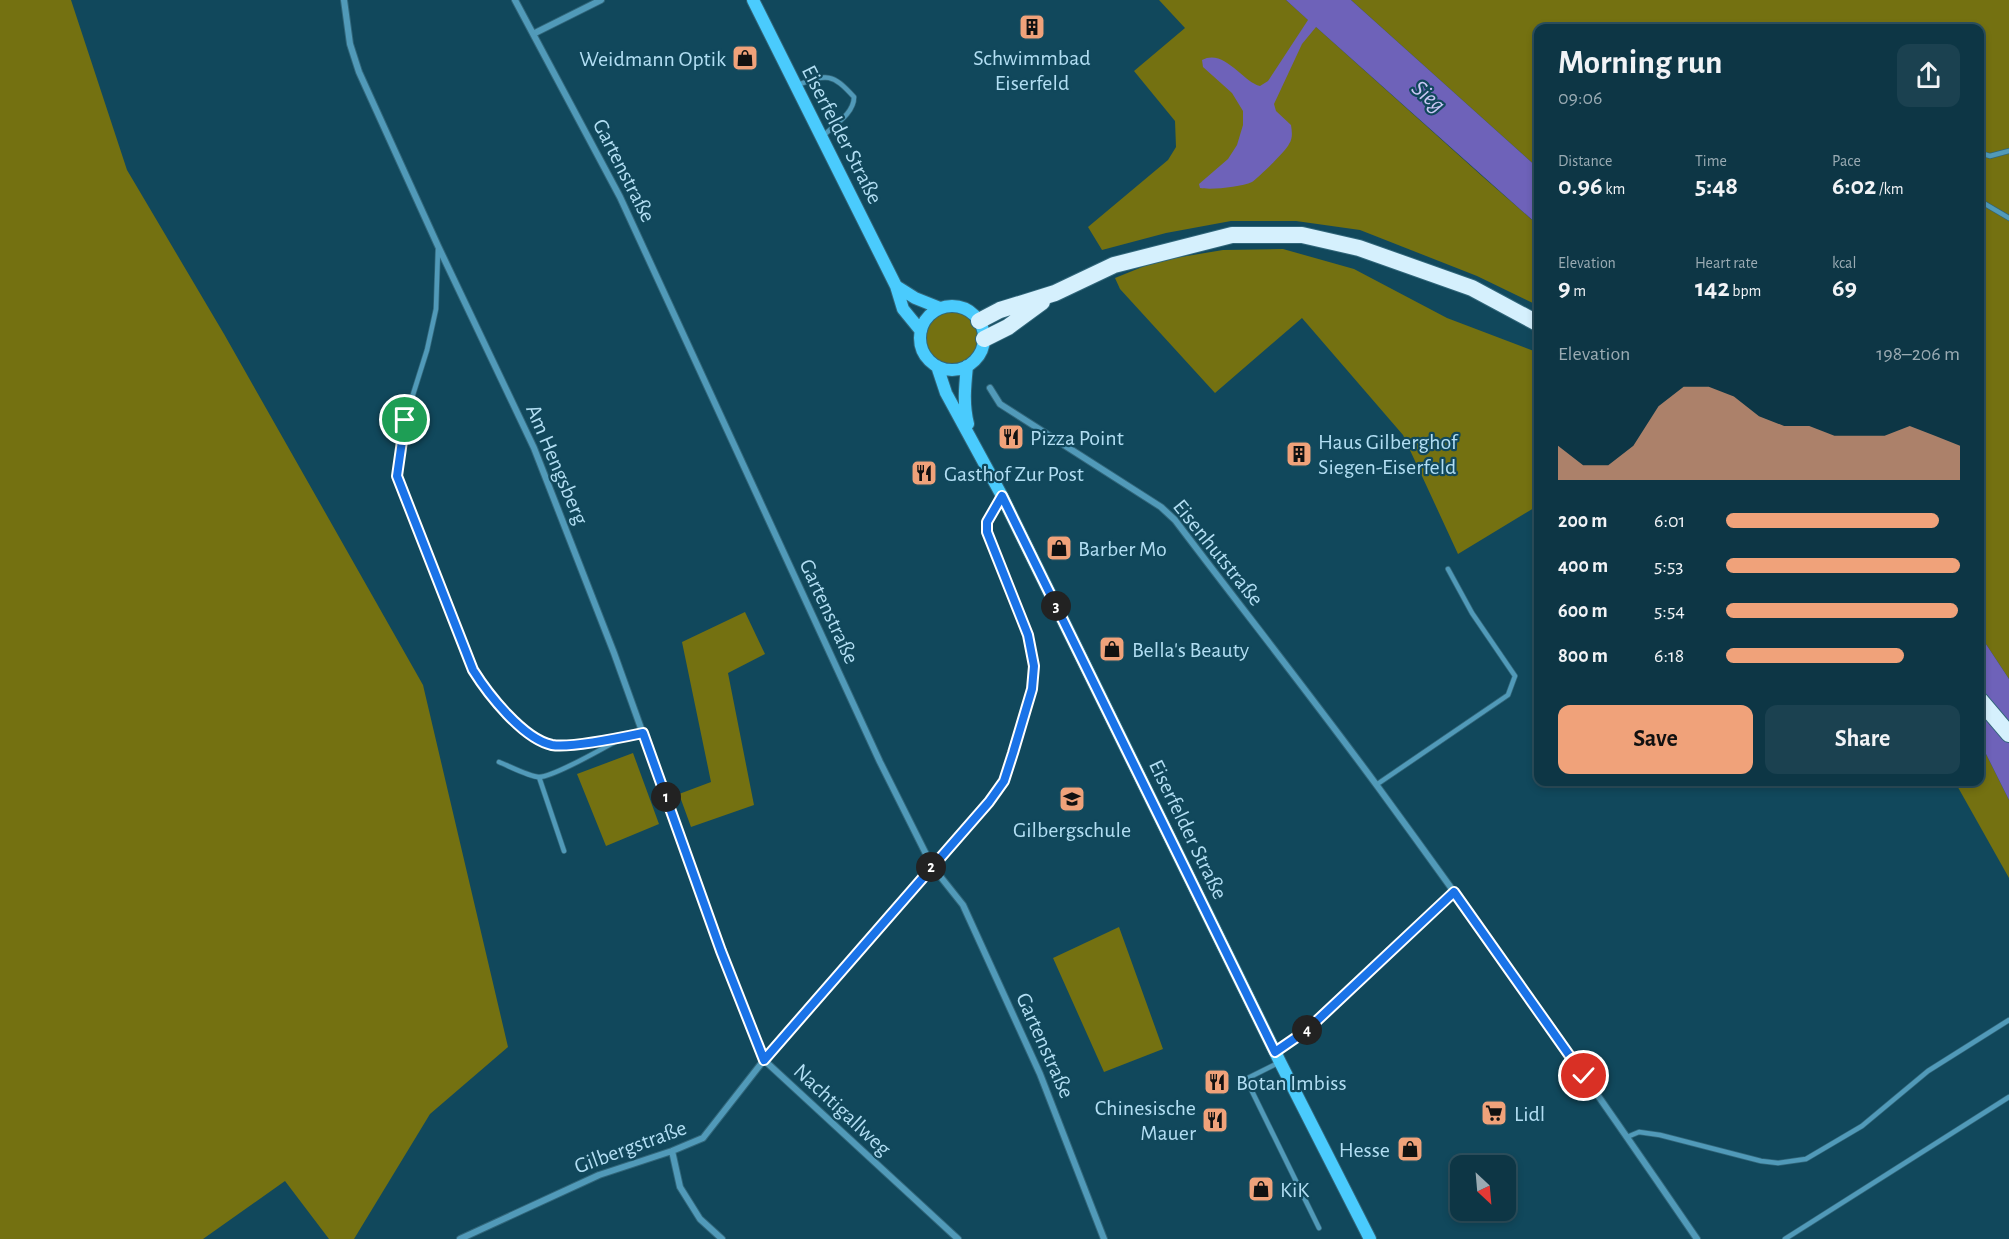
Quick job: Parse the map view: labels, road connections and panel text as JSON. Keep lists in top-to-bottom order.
{
  "streets": {
    "main road": ["Eiserfelder Straße"],
    "street": [
      "Gartenstraße",
      "Am Hengsberg",
      "Eisenhutstraße",
      "Nachtigallweg",
      "Gilbergstraße"
    ]
  },
  "crossings": [
    ["Eiserfelder Straße", "Gilbergstraße"],
    ["Gartenstraße", "Gilbergstraße"],
    ["Am Hengsberg", "Nachtigallweg"],
    ["Nachtigallweg", "Gilbergstraße"]
  ],
  "water": ["Sieg"],
  "places": {
    "building": ["Schwimmbad Eiserfeld", "Haus Gilberghof Siegen-Eiserfeld"],
    "shop": [
      "Weidmann Optik",
      "Barber Mo",
      "Bella's Beauty",
      "Hesse",
      "KiK"
    ],
    "restaurant": [
      "Pizza Point",
      "Gasthof Zur Post",
      "Botan Imbiss",
      "Chinesische Mauer"
    ],
    "school or university": ["Gilbergschule"],
    "supermarket": ["Lidl"]
  },
  "north": "bottom right",
  "page": {
    "heading": ["Morning run", "09:06"],
    "stats": [
      ["Distance", "0.96 km"],
      ["Time", "5:48"],
      ["Pace", "6:02 /km"],
      ["Elevation", "9 m"],
      ["Heart rate", "142 bpm"],
      ["kcal", "69"]
    ],
    "chart": ["Elevation", "198–206 m"],
    "list": [
      {
        "name": "200 m",
        "note": "6:01"
      },
      {
        "name": "400 m",
        "note": "5:53"
      },
      {
        "name": "600 m",
        "note": "5:54"
      },
      {
        "name": "800 m",
        "note": "6:18"
      }
    ],
    "pins": [
      "3",
      "1",
      "2",
      "4"
    ],
    "buttons": ["Save", "Share"]
  }
}
